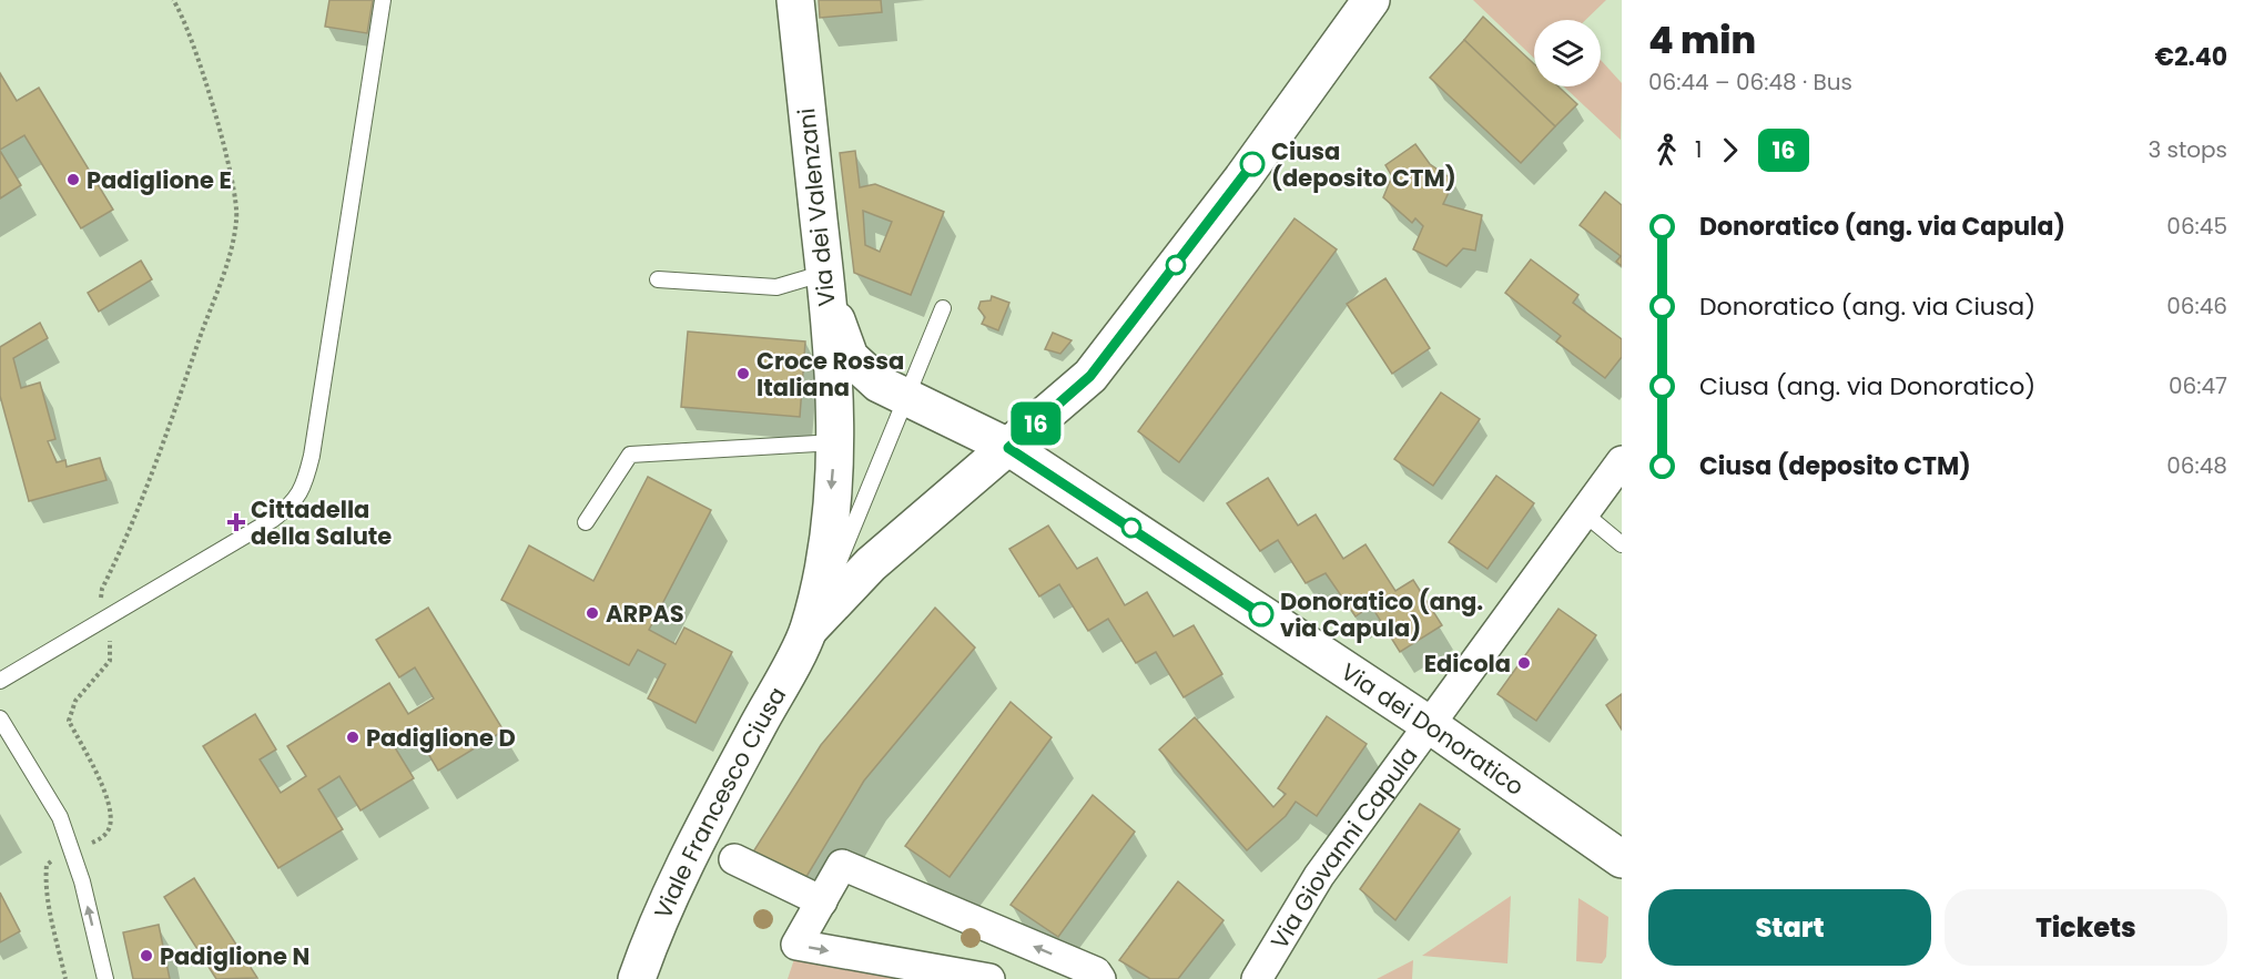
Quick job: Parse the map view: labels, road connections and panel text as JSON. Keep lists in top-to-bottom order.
{
  "streets": {
    "street": [
      "Via dei Valenzani",
      "Via dei Donoratico",
      "Viale Francesco Ciusa",
      "Via Giovanni Capula"
    ]
  },
  "crossings": [
    ["Via dei Valenzani", "Viale Francesco Ciusa"],
    ["Via dei Donoratico", "Viale Francesco Ciusa"],
    ["Via dei Donoratico", "Via Giovanni Capula"]
  ],
  "places": {
    "other": [
      "Ciusa (deposito CTM)",
      "Padiglione E",
      "Croce Rossa Italiana",
      "ARPAS",
      "Donoratico (ang. via Capula)",
      "Edicola",
      "Padiglione D",
      "Padiglione N"
    ],
    "health": ["Cittadella della Salute"]
  },
  "lines": ["bus line 16"],
  "page": {
    "on_map": "16",
    "heading": ["4 min", "06:44 – 06:48 · Bus", "€2.40"],
    "legs": ["1", "16", "3 stops"],
    "list": [
      {
        "name": "Donoratico (ang. via Capula)",
        "value": "06:45"
      },
      {
        "name": "Donoratico (ang. via Ciusa)",
        "value": "06:46"
      },
      {
        "name": "Ciusa (ang. via Donoratico)",
        "value": "06:47"
      },
      {
        "name": "Ciusa (deposito CTM)",
        "value": "06:48"
      }
    ],
    "buttons": ["Start", "Tickets"]
  }
}
